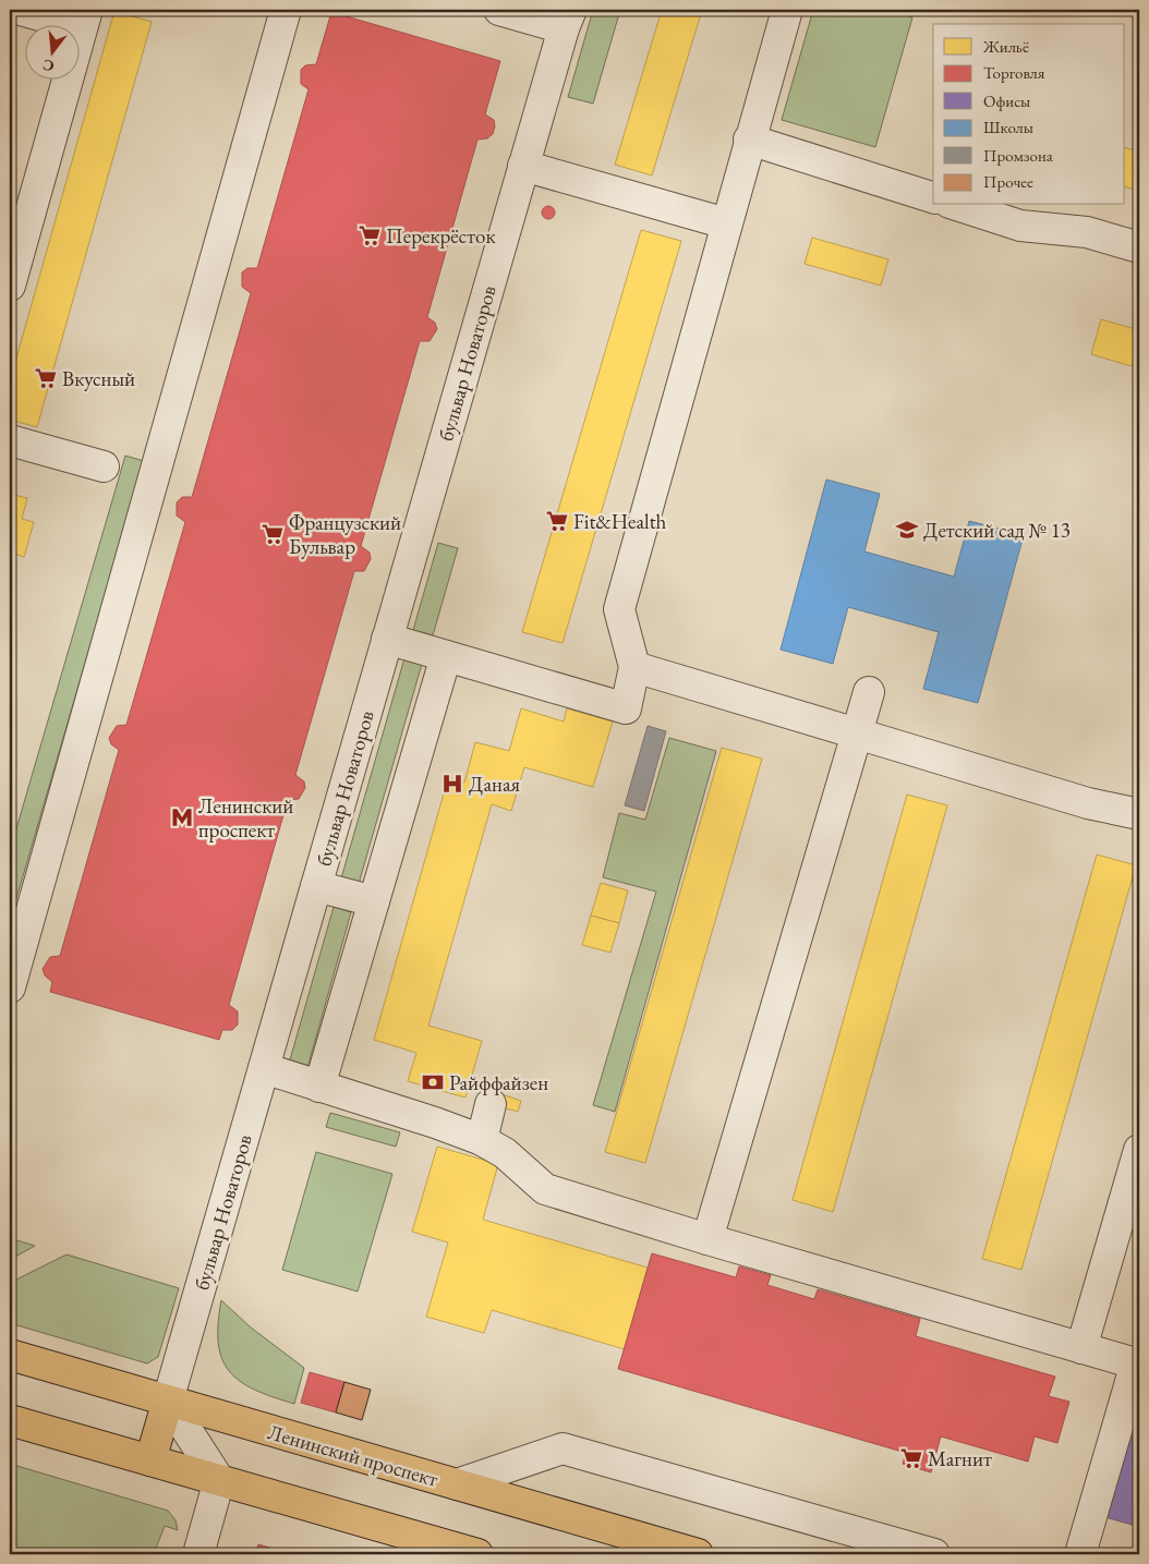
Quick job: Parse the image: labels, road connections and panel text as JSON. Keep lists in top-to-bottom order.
{
  "streets": {
    "main road": ["Ленинский проспект"],
    "street": ["бульвар Новаторов"]
  },
  "crossings": [
    ["бульвар Новаторов", "Ленинский проспект"]
  ],
  "places": {
    "supermarket": [
      "Перекрёсток",
      "Вкусный",
      "Fit&Health",
      "Французский Бульвар",
      "Магнит"
    ],
    "school or university": ["Детский сад № 13"],
    "hospital": ["Даная"],
    "metro station": ["Ленинский проспект"],
    "bank": ["Райффайзен"]
  },
  "legend": [
    "Жильё",
    "Торговля",
    "Офисы",
    "Школы",
    "Промзона",
    "Прочее"
  ],
  "north": "bottom"
}
